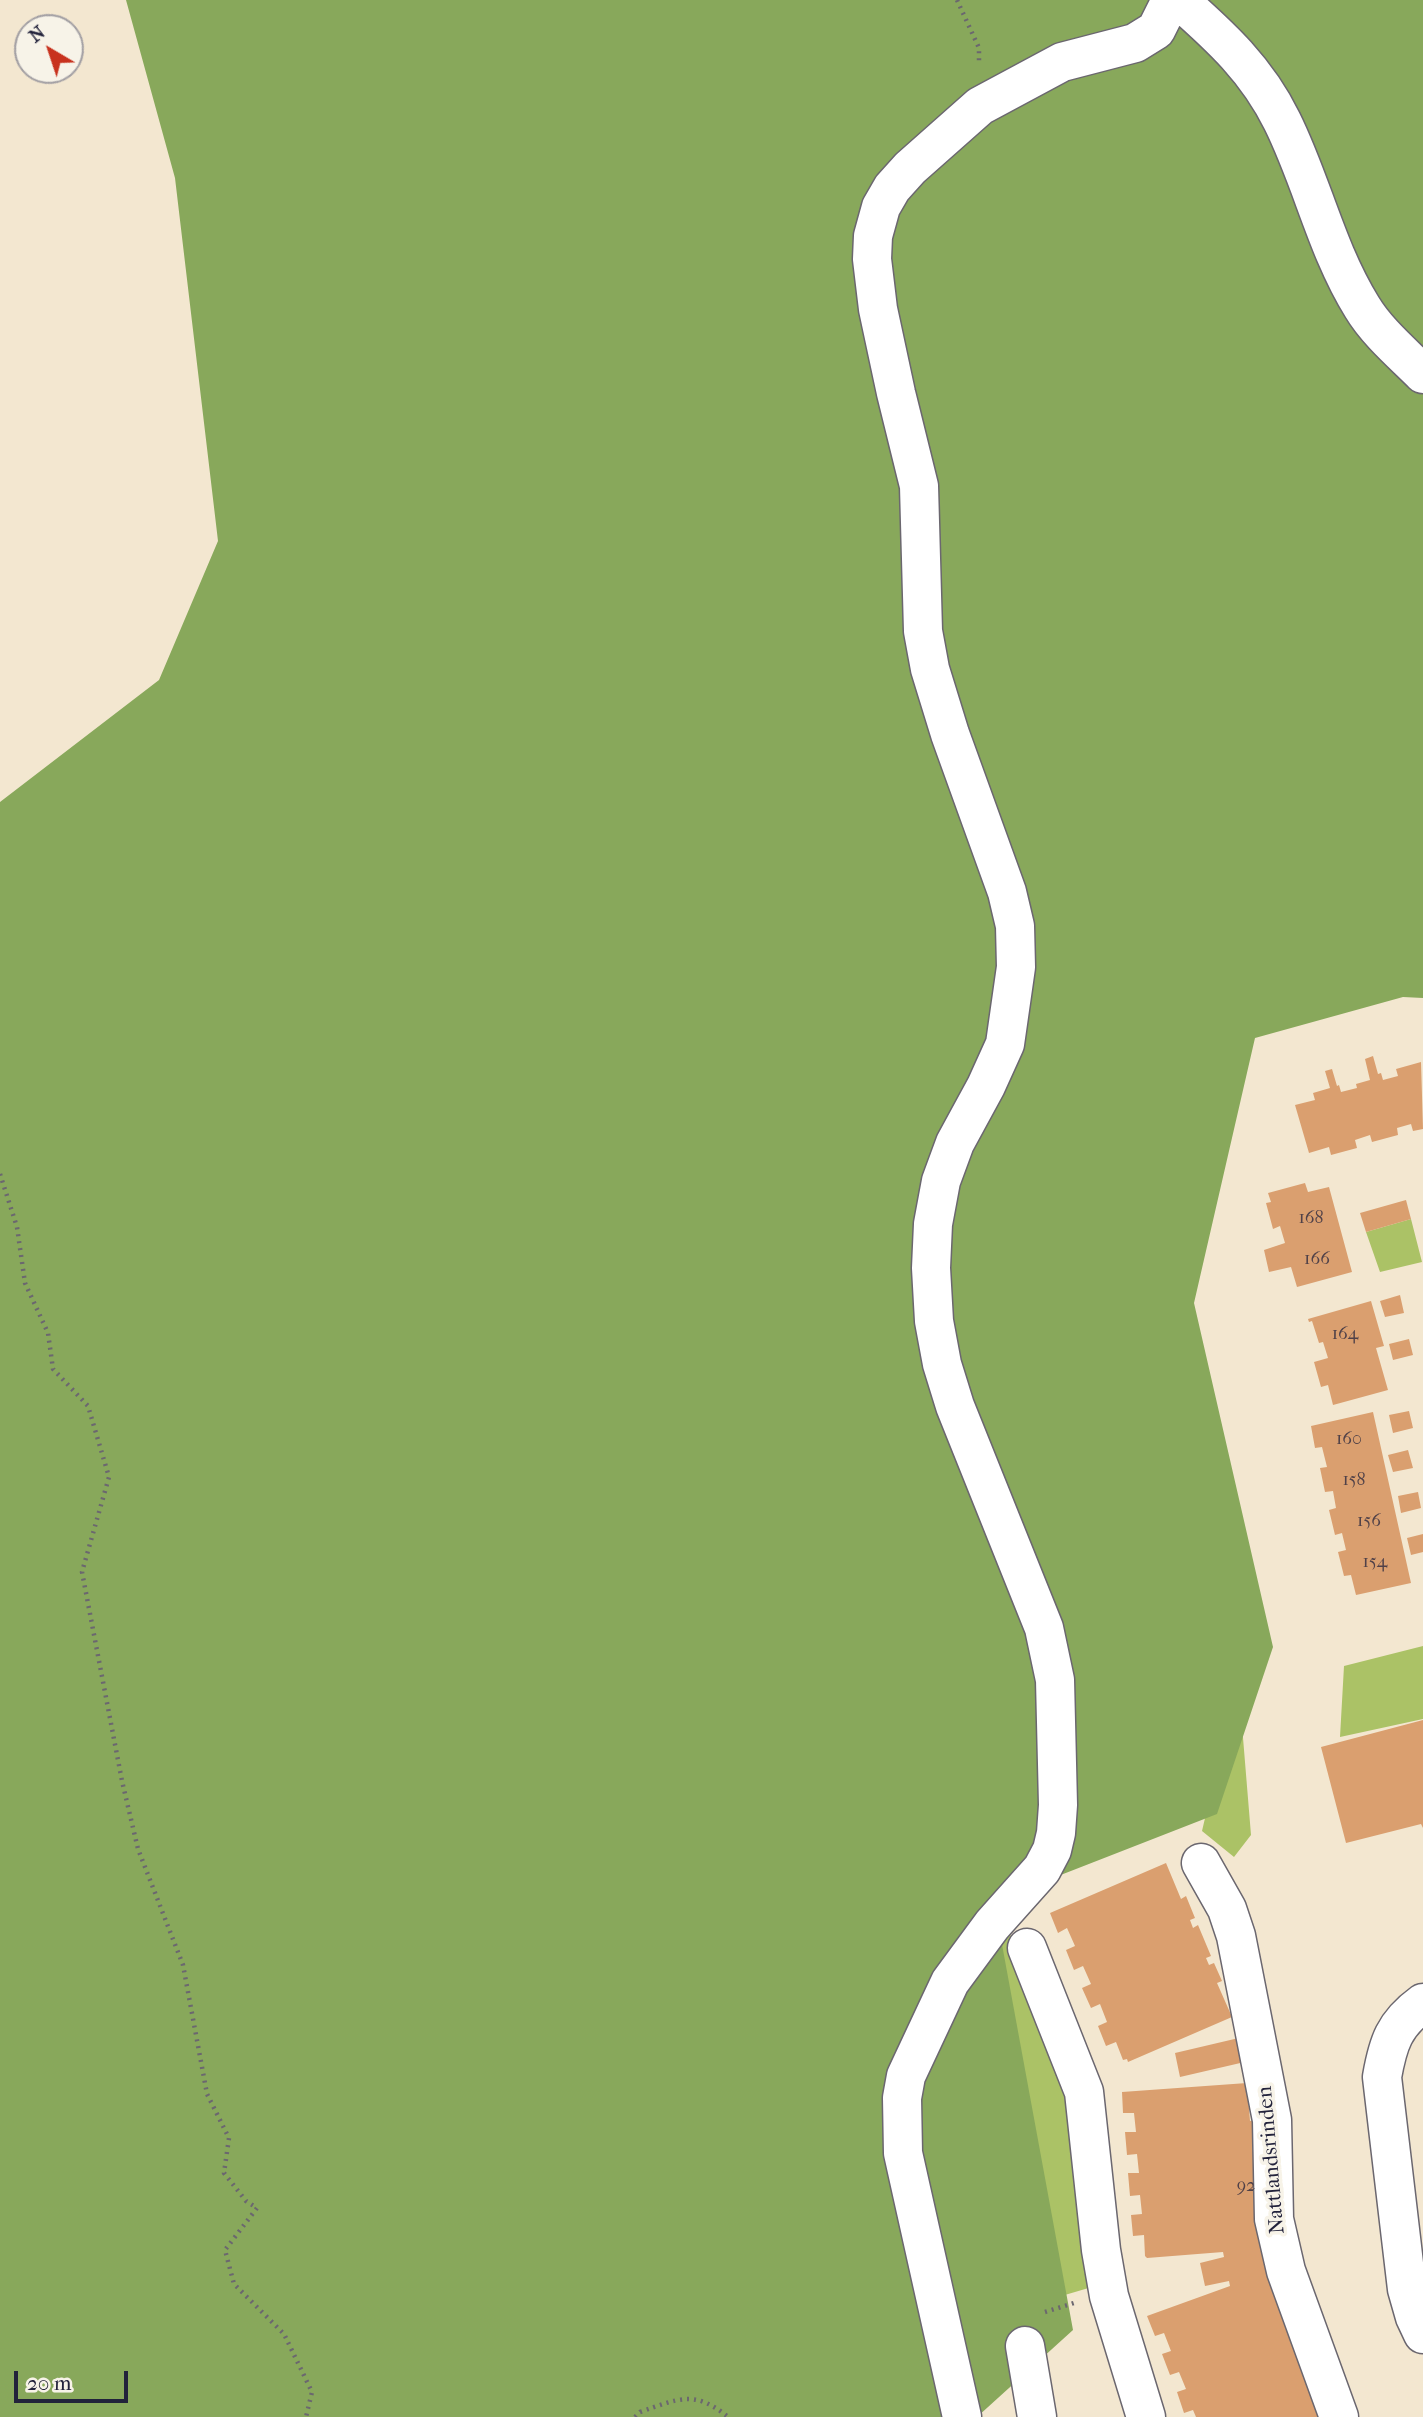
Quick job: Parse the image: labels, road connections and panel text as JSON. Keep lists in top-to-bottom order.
{
  "streets": {
    "street": ["Nattlandsrinden"]
  },
  "house_numbers": [
    "168",
    "166",
    "164",
    "160",
    "158",
    "156",
    "154",
    "92"
  ],
  "scale_bar": "20 m",
  "north": "top left"
}
